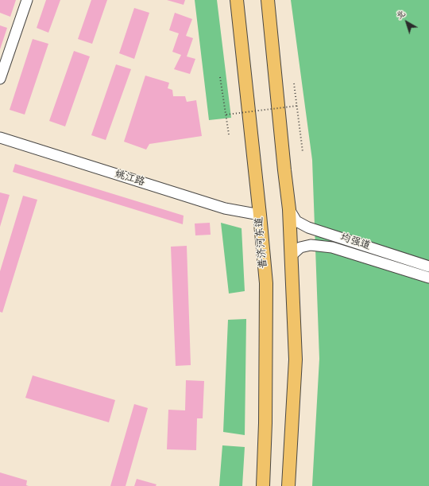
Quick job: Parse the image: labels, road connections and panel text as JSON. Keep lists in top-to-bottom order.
{
  "streets": {
    "main road": ["普济河东道"],
    "street": ["姚江路", "均强道"]
  },
  "crossings": [
    ["姚江路", "普济河东道"]
  ],
  "north": "top left"
}
